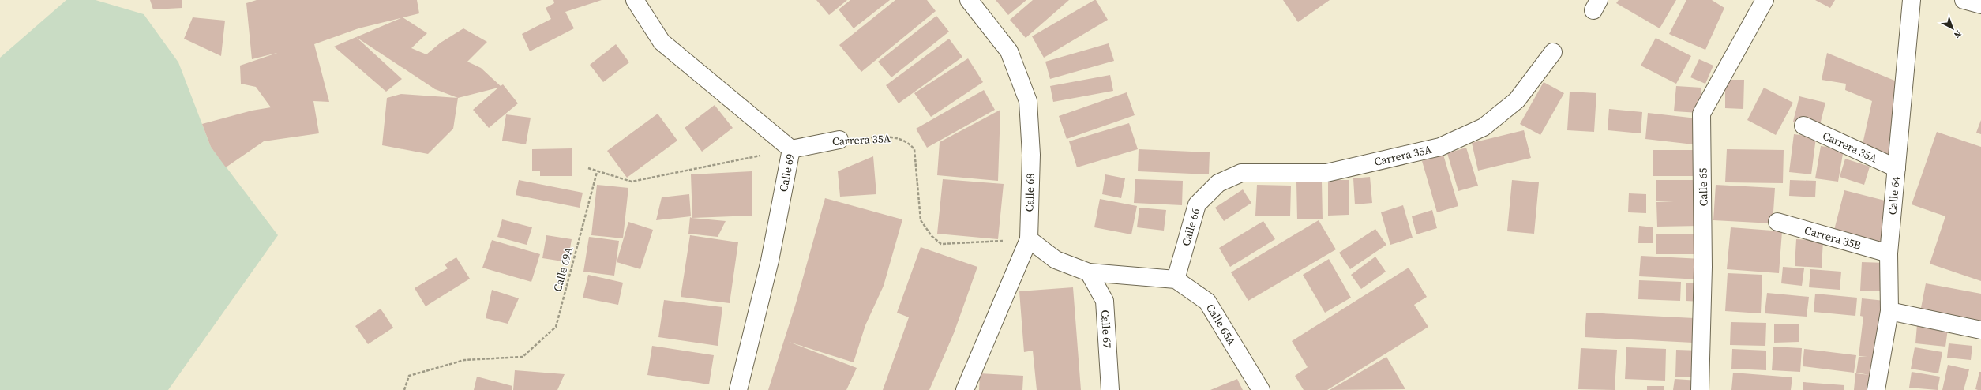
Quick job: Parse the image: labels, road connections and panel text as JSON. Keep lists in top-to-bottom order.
{
  "streets": {
    "street": [
      "Carrera 35A",
      "Calle 69",
      "Calle 65",
      "Calle 68",
      "Calle 64",
      "Calle 66",
      "Carrera 35B",
      "Calle 65A",
      "Calle 67"
    ],
    "path": ["Calle 69A"]
  },
  "crossings": [
    ["Carrera 35A", "Calle 69"],
    ["Carrera 35A", "Calle 68"],
    ["Carrera 35A", "Calle 64"],
    ["Carrera 35A", "Calle 66"],
    ["Calle 64", "Carrera 35B"],
    ["Calle 66", "Calle 65A"]
  ],
  "north": "bottom right"
}
